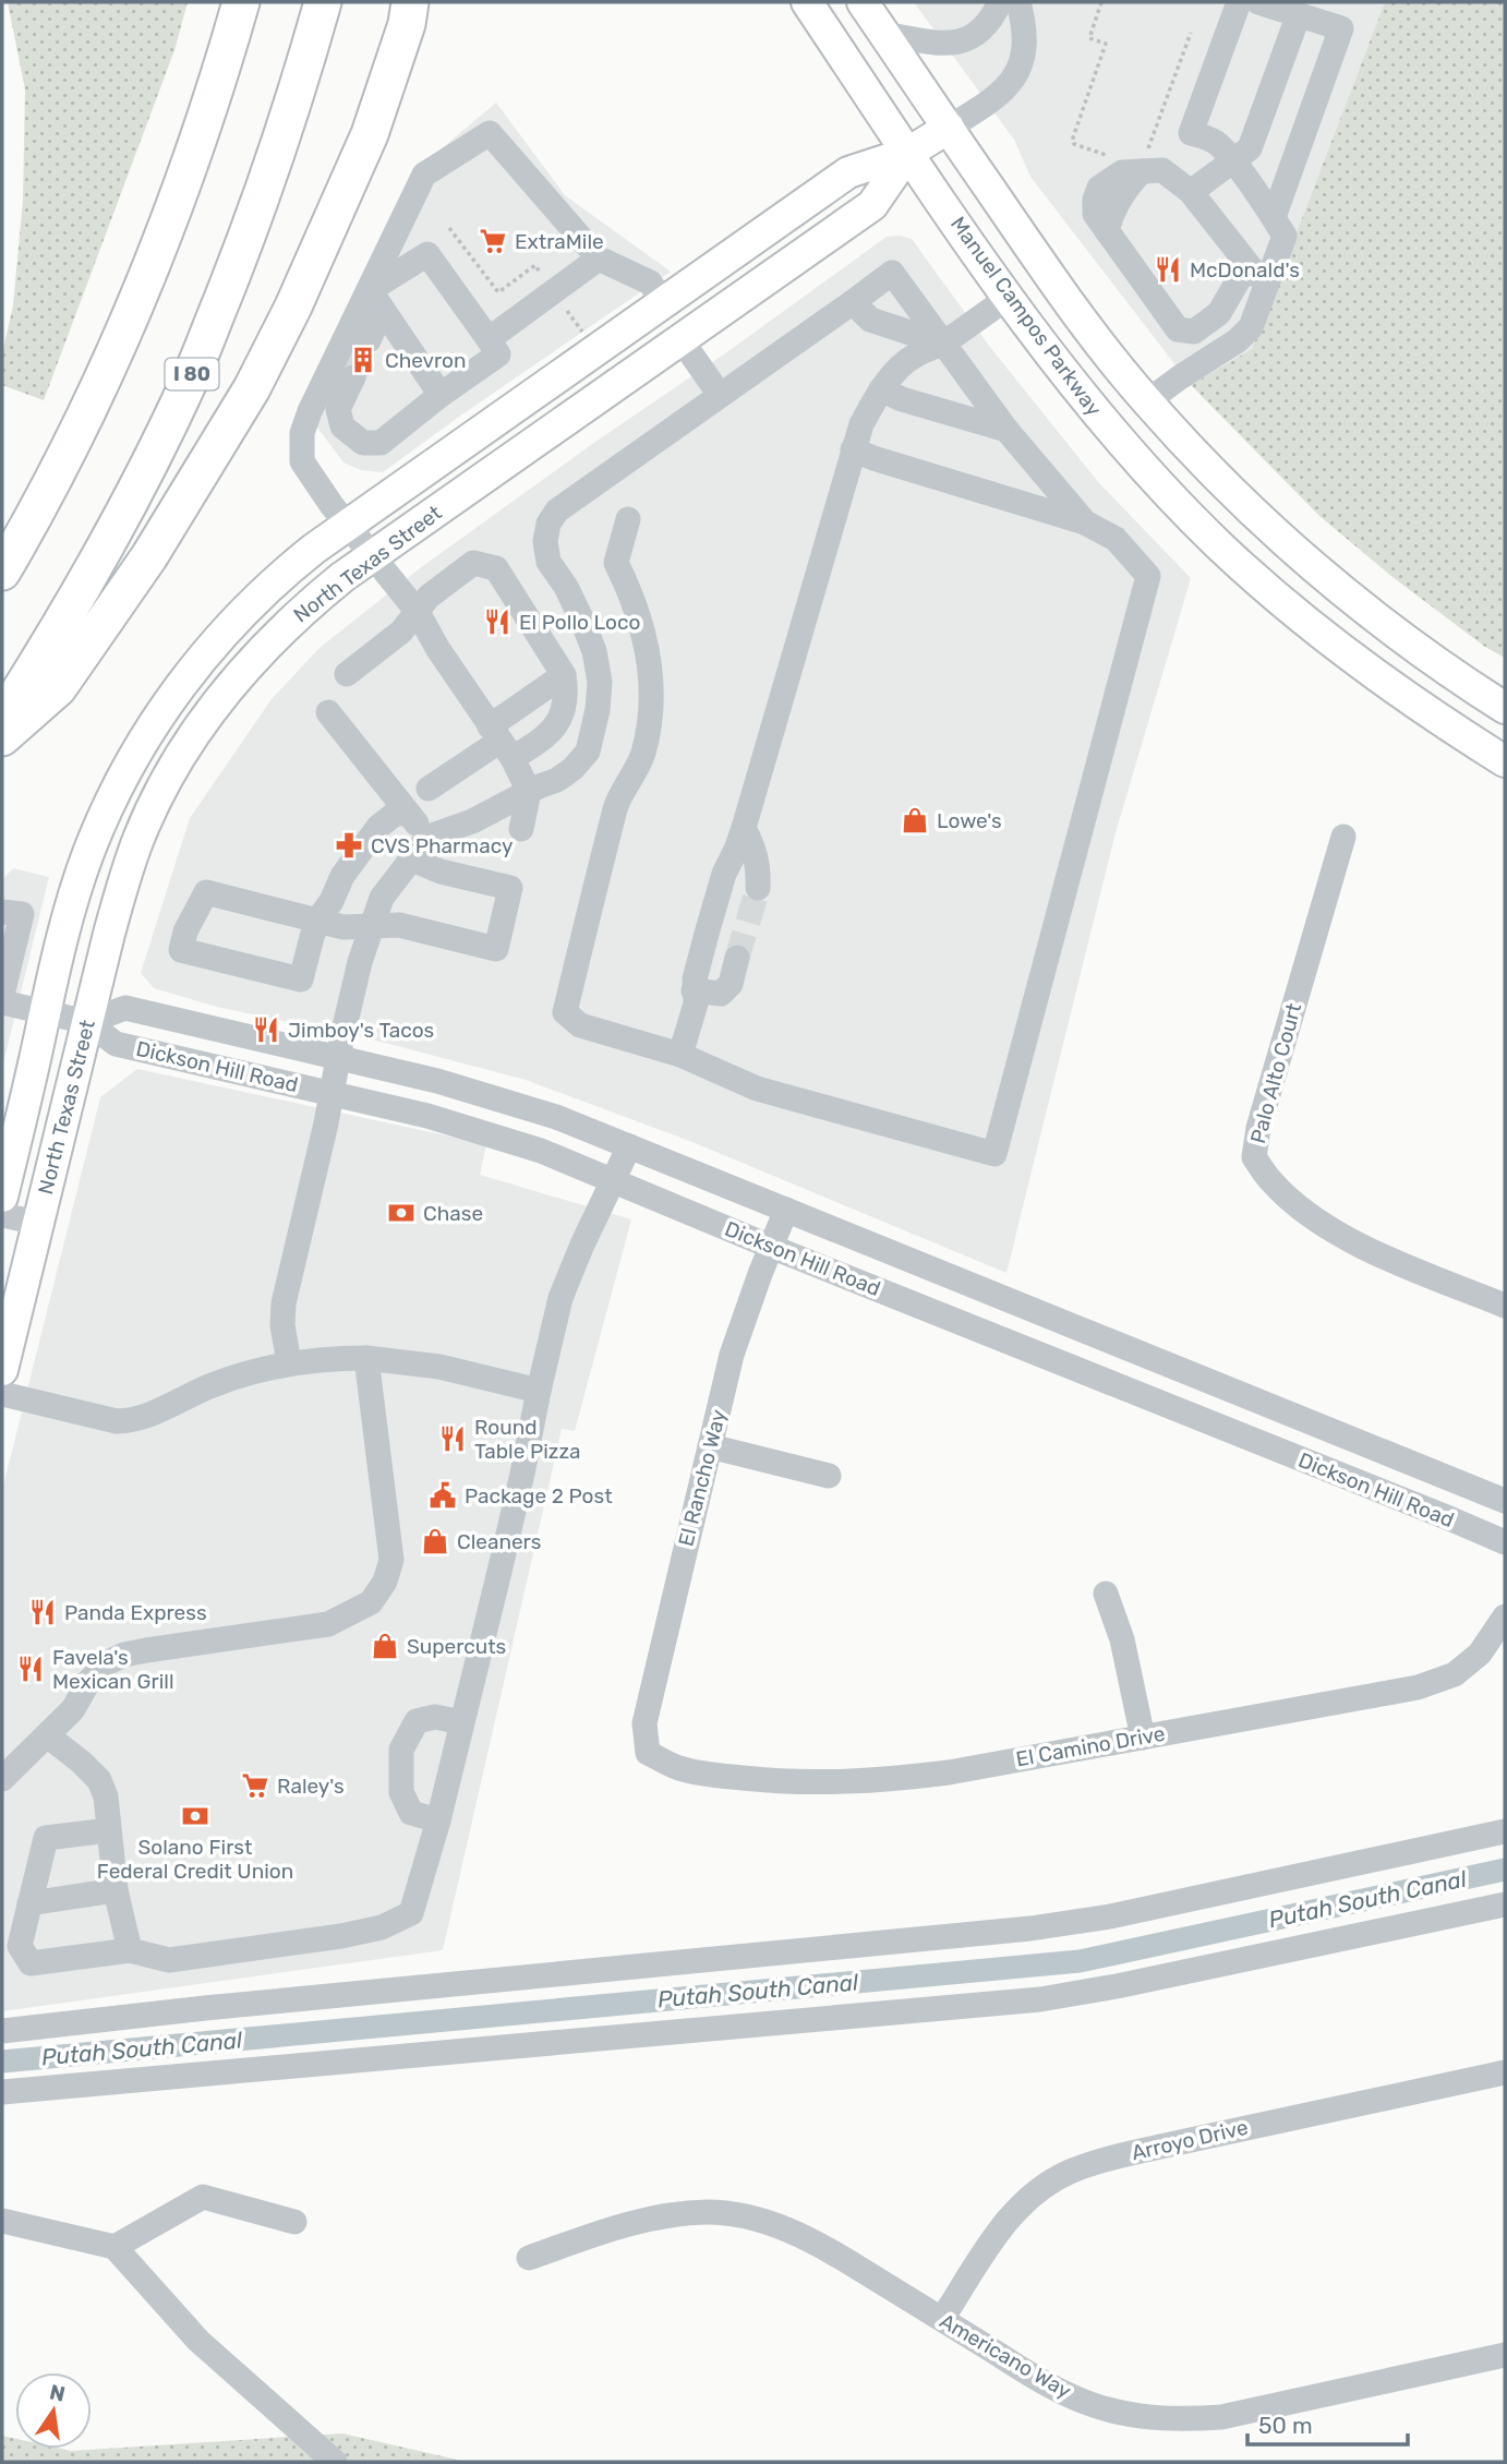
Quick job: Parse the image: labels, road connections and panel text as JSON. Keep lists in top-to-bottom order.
{
  "streets": {
    "highway": ["I 80"],
    "main road": ["Manuel Campos Parkway", "North Texas Street"],
    "street": [
      "Dickson Hill Road",
      "Palo Alto Court",
      "El Rancho Way",
      "El Camino Drive",
      "Arroyo Drive",
      "Americano Way"
    ]
  },
  "crossings": [
    ["Manuel Campos Parkway", "North Texas Street"],
    ["North Texas Street", "Dickson Hill Road"],
    ["Dickson Hill Road", "El Rancho Way"],
    ["El Rancho Way", "El Camino Drive"],
    ["Arroyo Drive", "Americano Way"]
  ],
  "water": ["Putah South Canal"],
  "places": {
    "supermarket": ["ExtraMile", "Raley's"],
    "restaurant": [
      "McDonald's",
      "El Pollo Loco",
      "Jimboy's Tacos",
      "Round Table Pizza",
      "Panda Express",
      "Favela's Mexican Grill"
    ],
    "building": ["Chevron"],
    "shop": ["Lowe's", "Cleaners", "Supercuts"],
    "pharmacy": ["CVS Pharmacy"],
    "bank": ["Chase", "Solano First Federal Credit Union"],
    "public building": ["Package 2 Post"]
  },
  "scale_bar": "50 m",
  "north": "top"
}
